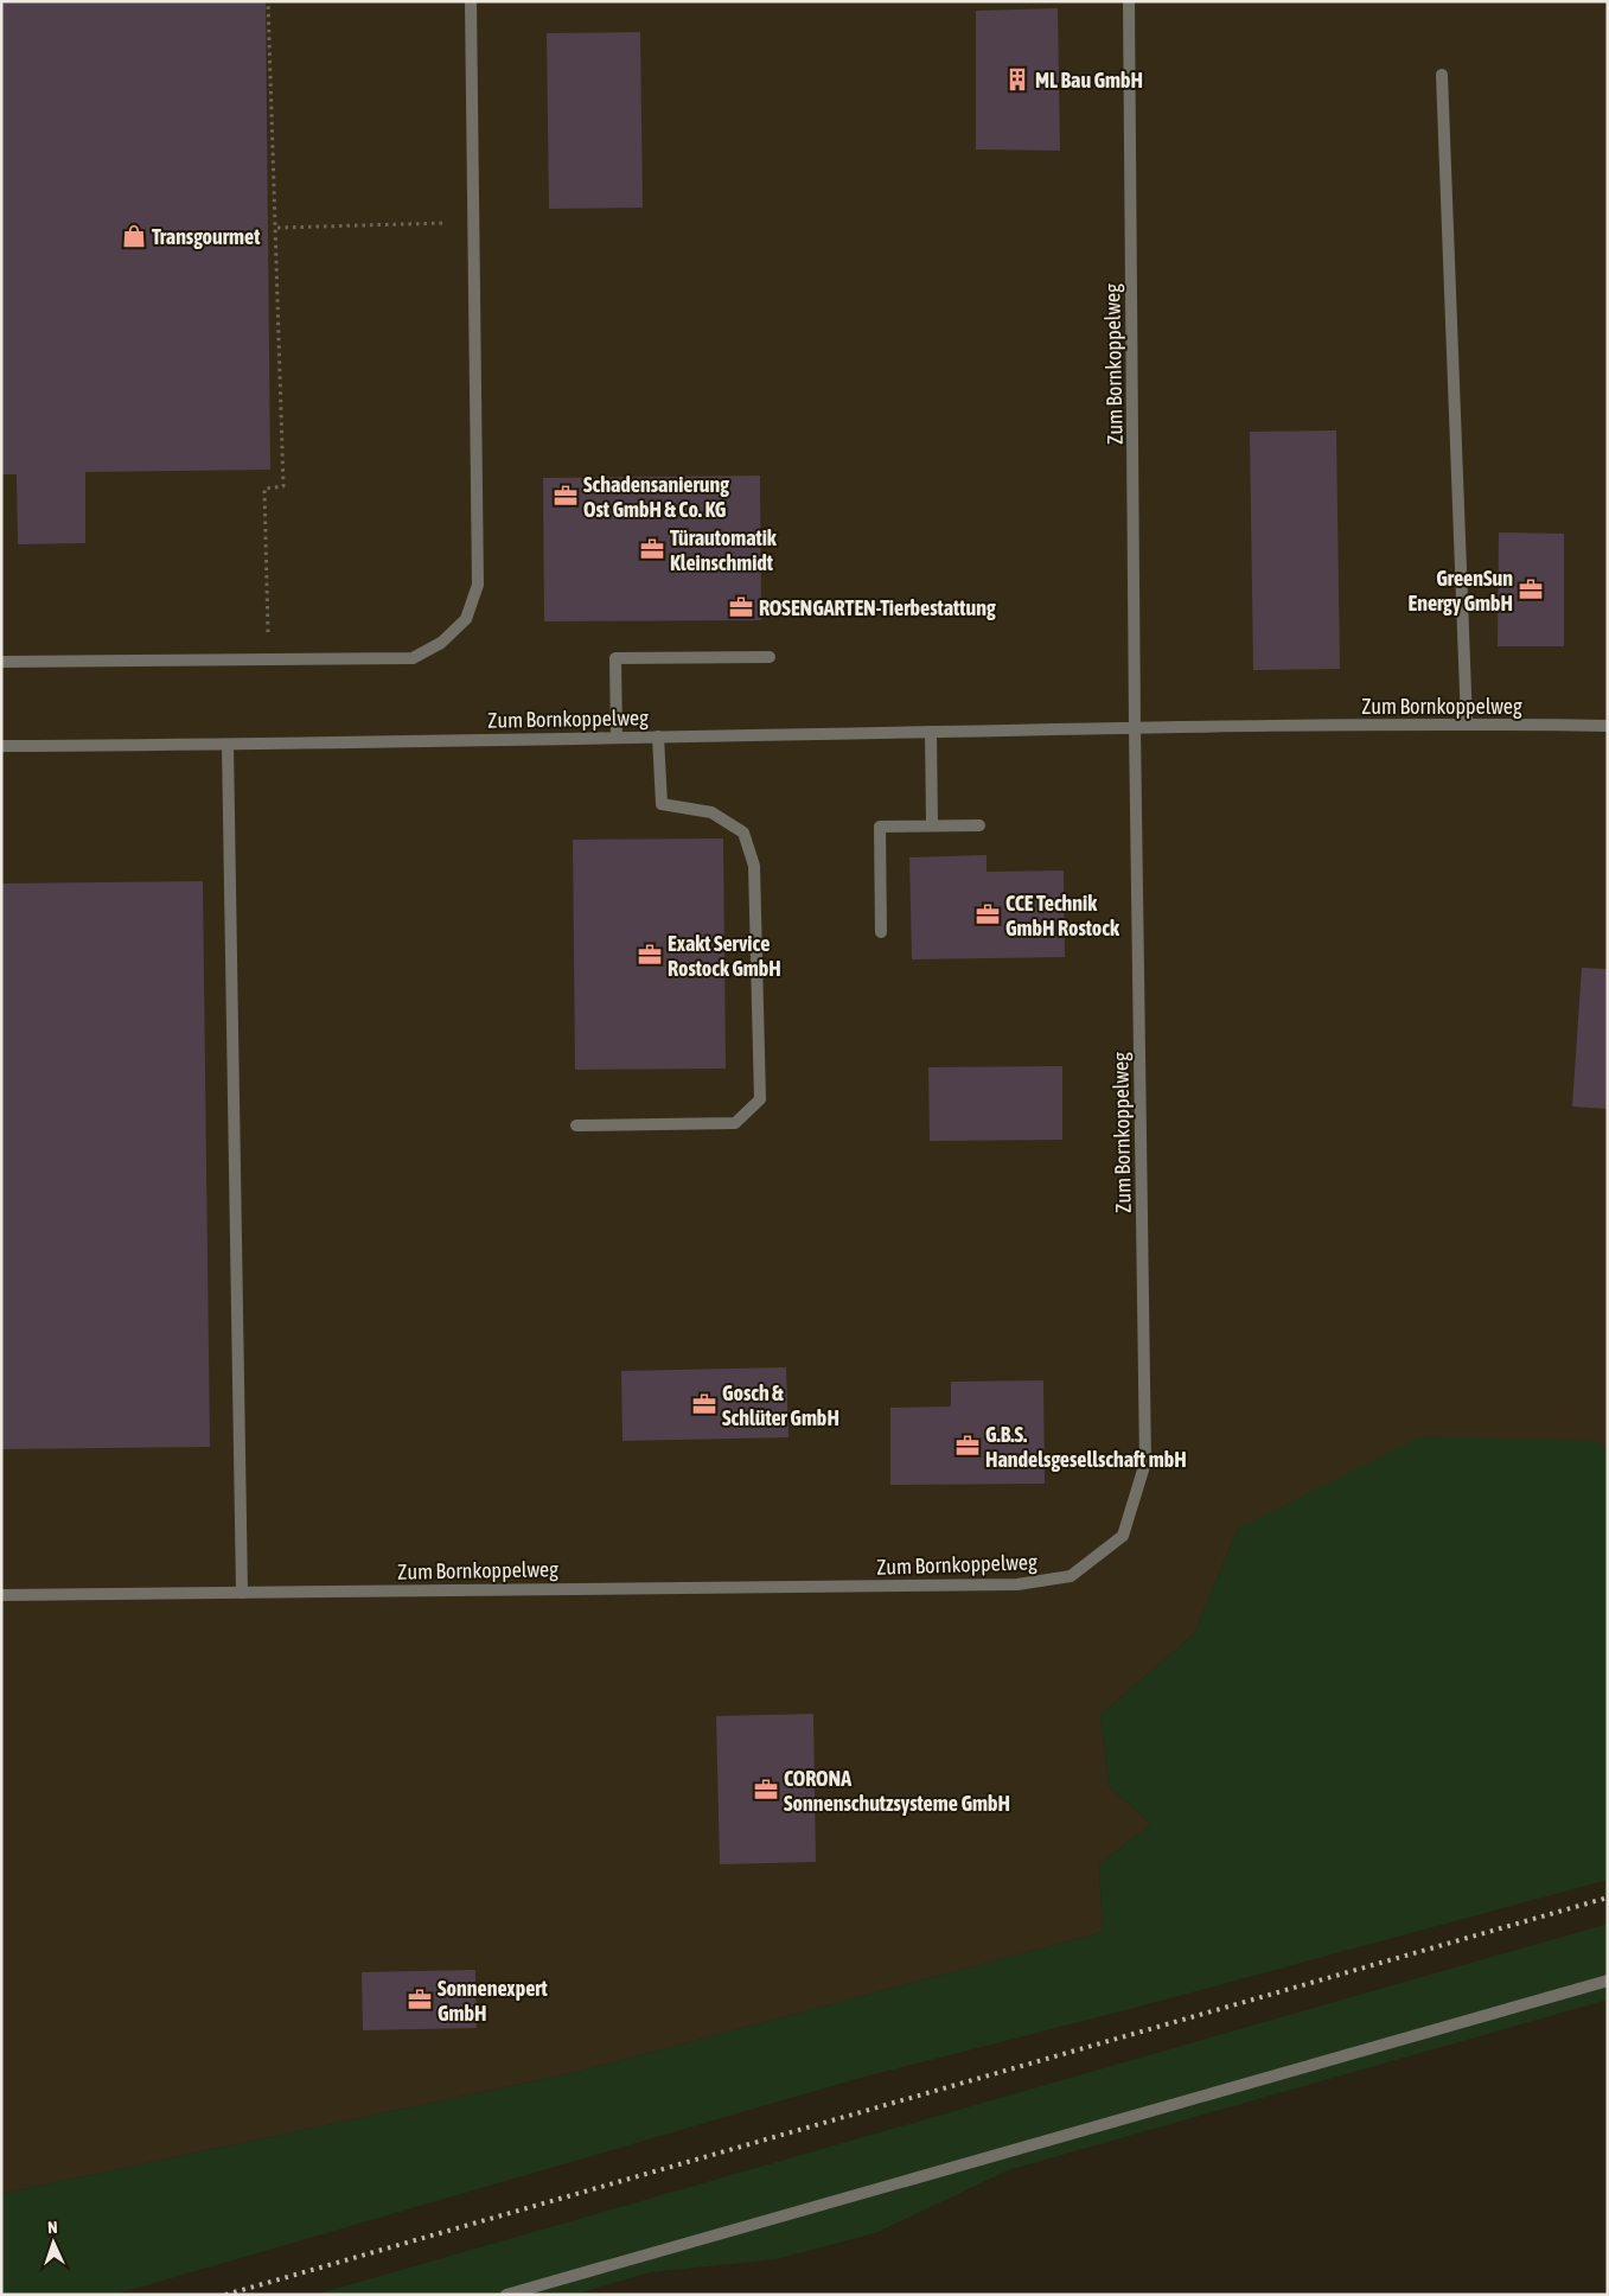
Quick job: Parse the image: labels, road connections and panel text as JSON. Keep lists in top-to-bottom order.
{
  "streets": {
    "street": ["Zum Bornkoppelweg"]
  },
  "places": {
    "building": ["ML Bau GmbH"],
    "shop": ["Transgourmet"],
    "office": [
      "Schadensanierung Ost GmbH & Co. KG",
      "Türautomatik Kleinschmidt",
      "GreenSun Energy GmbH",
      "ROSENGARTEN-Tierbestattung",
      "CCE Technik GmbH Rostock",
      "Exakt Service Rostock GmbH",
      "Gosch & Schlüter GmbH",
      "G.B.S. Handelsgesellschaft mbH",
      "CORONA Sonnenschutzsysteme GmbH",
      "Sonnenexpert GmbH"
    ]
  },
  "north": "top"
}
